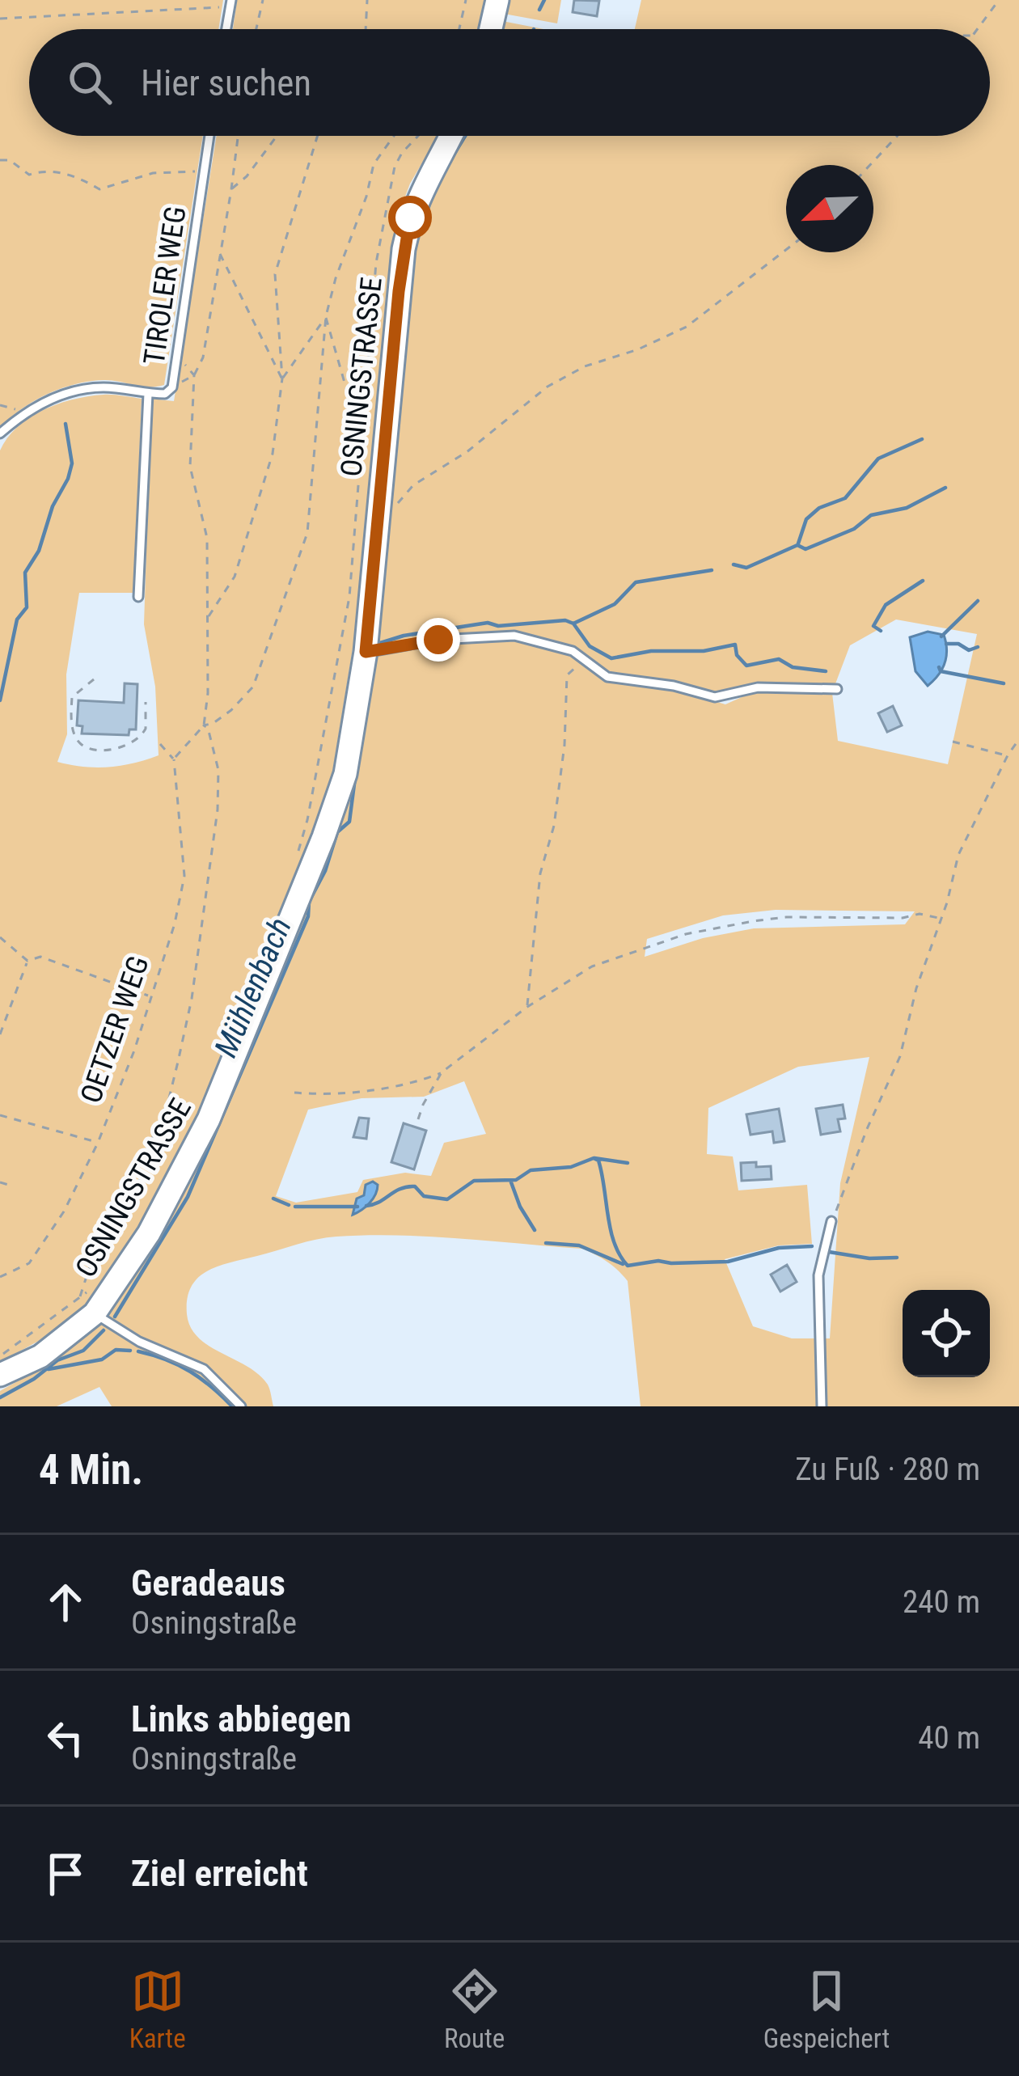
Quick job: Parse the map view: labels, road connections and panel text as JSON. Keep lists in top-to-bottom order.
{
  "streets": {
    "main road": ["OSNINGSTRASSE"],
    "lane": ["TIROLER WEG"],
    "path": ["OETZER WEG"]
  },
  "water": ["Mühlenbach"],
  "north": "bottom left",
  "page": {
    "search": "Hier suchen",
    "heading": ["4 Min.", "Zu Fuß · 280 m"],
    "list": [
      ["Geradeaus", "Osningstraße", "240 m"],
      ["Links abbiegen", "Osningstraße", "40 m"],
      "Ziel erreicht"
    ],
    "nav": ["Karte", "Route", "Gespeichert"]
  }
}
